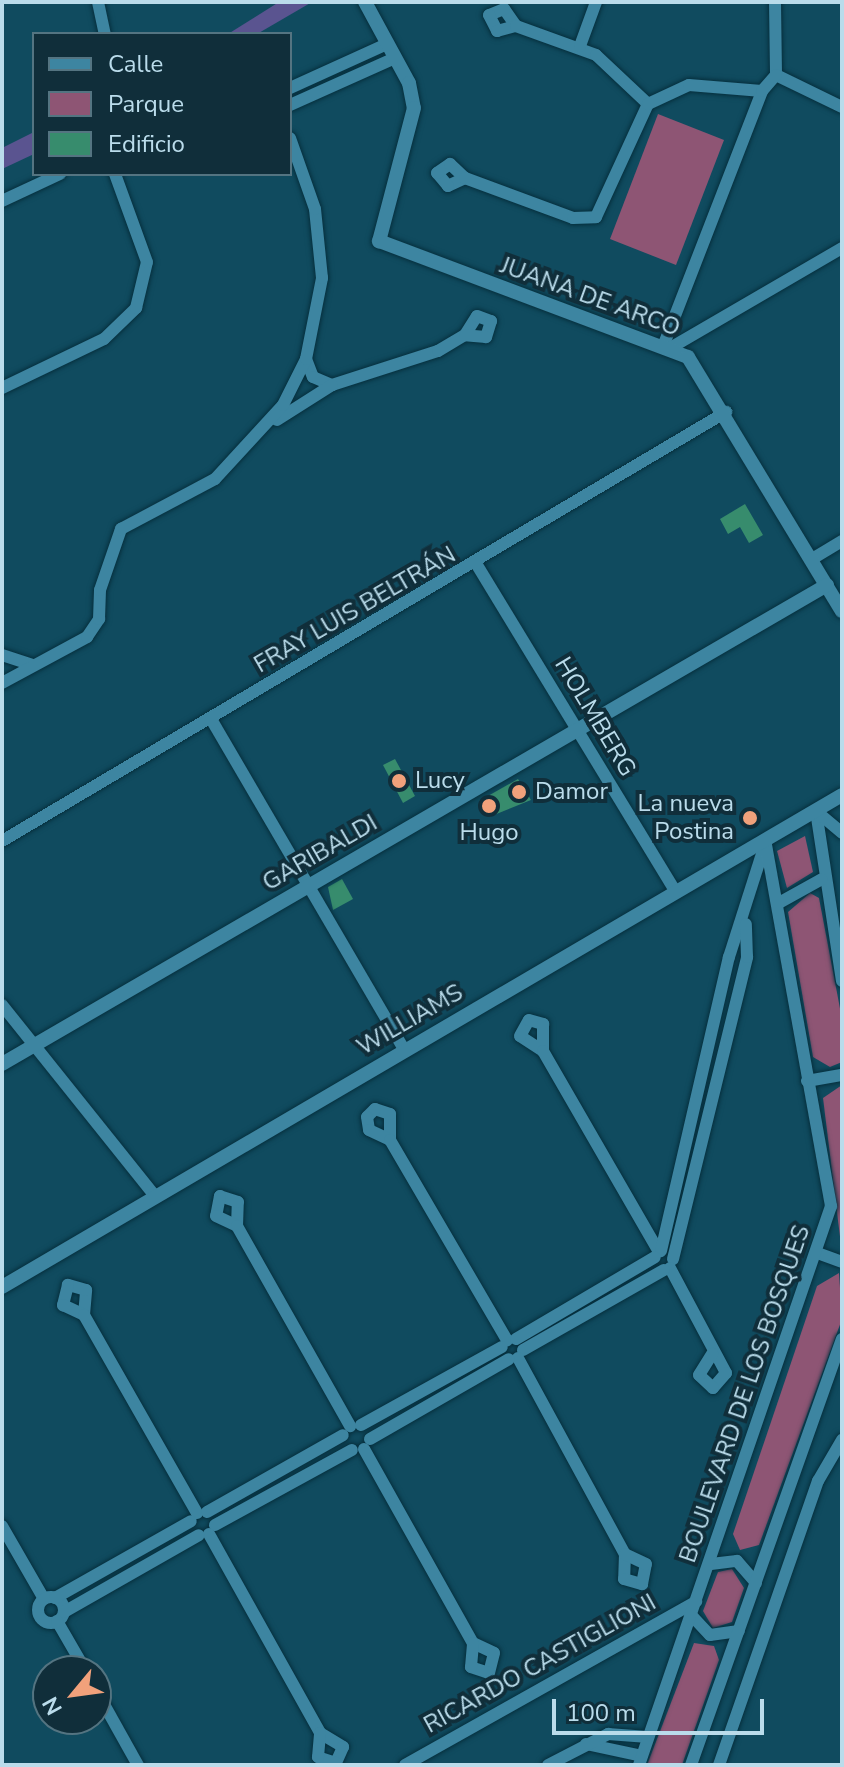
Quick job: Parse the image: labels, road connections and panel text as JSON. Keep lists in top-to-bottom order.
{
  "streets": {
    "street": [
      "JUANA DE ARCO",
      "FRAY LUIS BELTRÁN",
      "HOLMBERG",
      "GARIBALDI",
      "WILLIAMS",
      "BOULEVARD DE LOS BOSQUES",
      "RICARDO CASTIGLIONI"
    ]
  },
  "crossings": [
    ["JUANA DE ARCO", "FRAY LUIS BELTRÁN"],
    ["JUANA DE ARCO", "GARIBALDI"],
    ["FRAY LUIS BELTRÁN", "HOLMBERG"],
    ["HOLMBERG", "GARIBALDI"],
    ["HOLMBERG", "WILLIAMS"],
    ["WILLIAMS", "BOULEVARD DE LOS BOSQUES"],
    ["BOULEVARD DE LOS BOSQUES", "RICARDO CASTIGLIONI"]
  ],
  "places": [
    "Lucy",
    "Damor",
    "Hugo",
    "La nueva Postina"
  ],
  "legend": ["Calle", "Parque", "Edificio"],
  "scale_bar": "100 m",
  "north": "bottom left"
}
